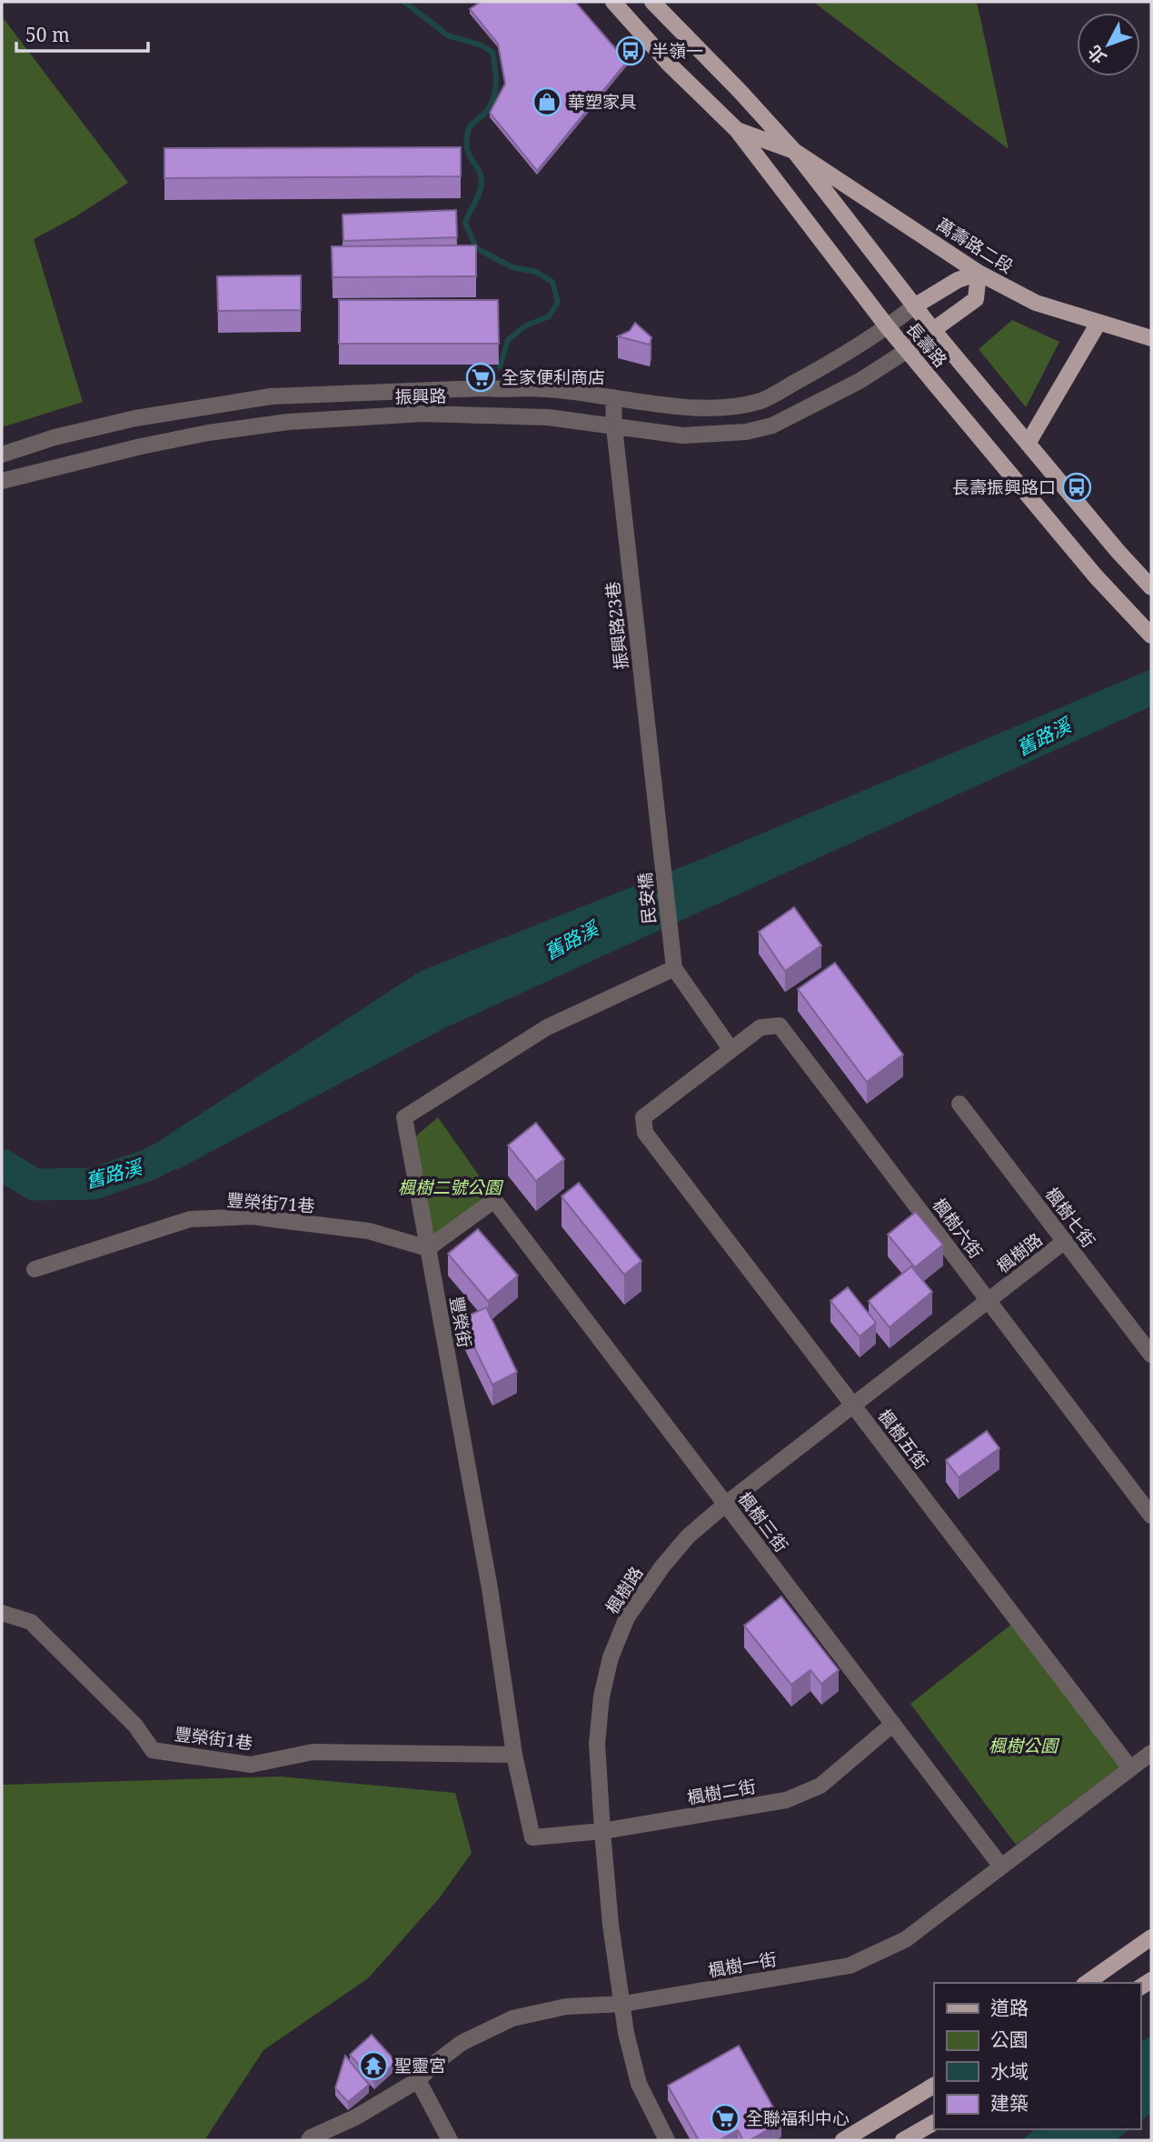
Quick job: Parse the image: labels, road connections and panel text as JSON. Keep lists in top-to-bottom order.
{
  "streets": {
    "main road": ["萬壽路二段", "長壽路"],
    "street": [
      "振興路",
      "振興路23巷",
      "民安橋",
      "豐榮街71巷",
      "楓樹七街",
      "楓樹六街",
      "楓樹路",
      "豐榮街",
      "楓樹五街",
      "楓樹三街",
      "豐榮街1巷",
      "楓樹二街",
      "楓樹一街"
    ]
  },
  "crossings": [
    ["萬壽路二段", "長壽路"],
    ["長壽路", "振興路"],
    ["振興路", "振興路23巷"],
    ["振興路23巷", "民安橋"],
    ["民安橋", "豐榮街"],
    ["豐榮街71巷", "豐榮街"],
    ["豐榮街71巷", "楓樹三街"],
    ["楓樹七街", "楓樹路"],
    ["楓樹六街", "楓樹路"],
    ["楓樹六街", "楓樹五街"],
    ["楓樹路", "楓樹五街"],
    ["楓樹路", "楓樹三街"],
    ["楓樹路", "楓樹二街"],
    ["楓樹路", "楓樹一街"],
    ["豐榮街", "楓樹三街"],
    ["豐榮街", "豐榮街1巷"],
    ["豐榮街", "楓樹二街"],
    ["楓樹五街", "楓樹一街"],
    ["楓樹三街", "楓樹二街"],
    ["楓樹三街", "楓樹一街"]
  ],
  "water": ["舊路溪"],
  "parks": ["楓樹二號公園", "楓樹公園"],
  "places": {
    "bus stop": ["半嶺一", "長壽振興路口"],
    "shop": ["華塑家具"],
    "supermarket": ["全家便利商店", "全聯福利中心"],
    "temple": ["聖靈宮"]
  },
  "legend": [
    "道路",
    "公園",
    "水域",
    "建築"
  ],
  "scale_bar": "50 m",
  "north": "bottom left"
}
